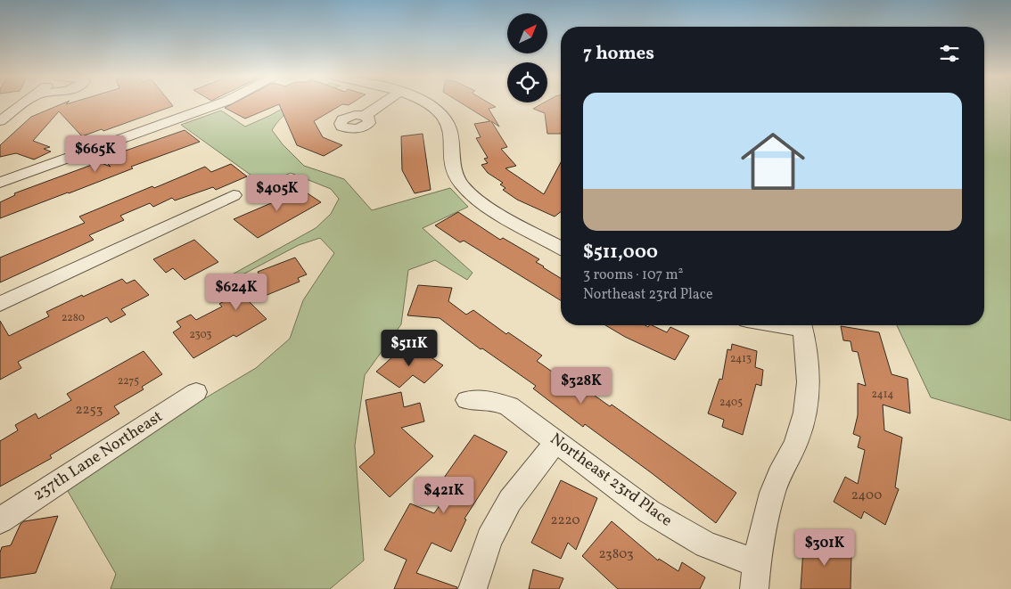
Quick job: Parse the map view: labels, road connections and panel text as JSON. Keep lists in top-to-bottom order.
{
  "streets": {
    "street": ["237th Lane Northeast", "Northeast 23rd Place"]
  },
  "house_numbers": [
    "2280",
    "2303",
    "2413",
    "2275",
    "2414",
    "2405",
    "2253",
    "2400",
    "2220",
    "23803"
  ],
  "north": "top right",
  "page": {
    "heading": "7 homes",
    "list": [
      {
        "name": "$511,000",
        "note": "3 rooms · 107 m² · Northeast 23rd Place"
      }
    ],
    "price": [
      "$665K",
      "$405K",
      "$624K",
      "$511K",
      "$328K",
      "$421K",
      "$301K"
    ]
  }
}
